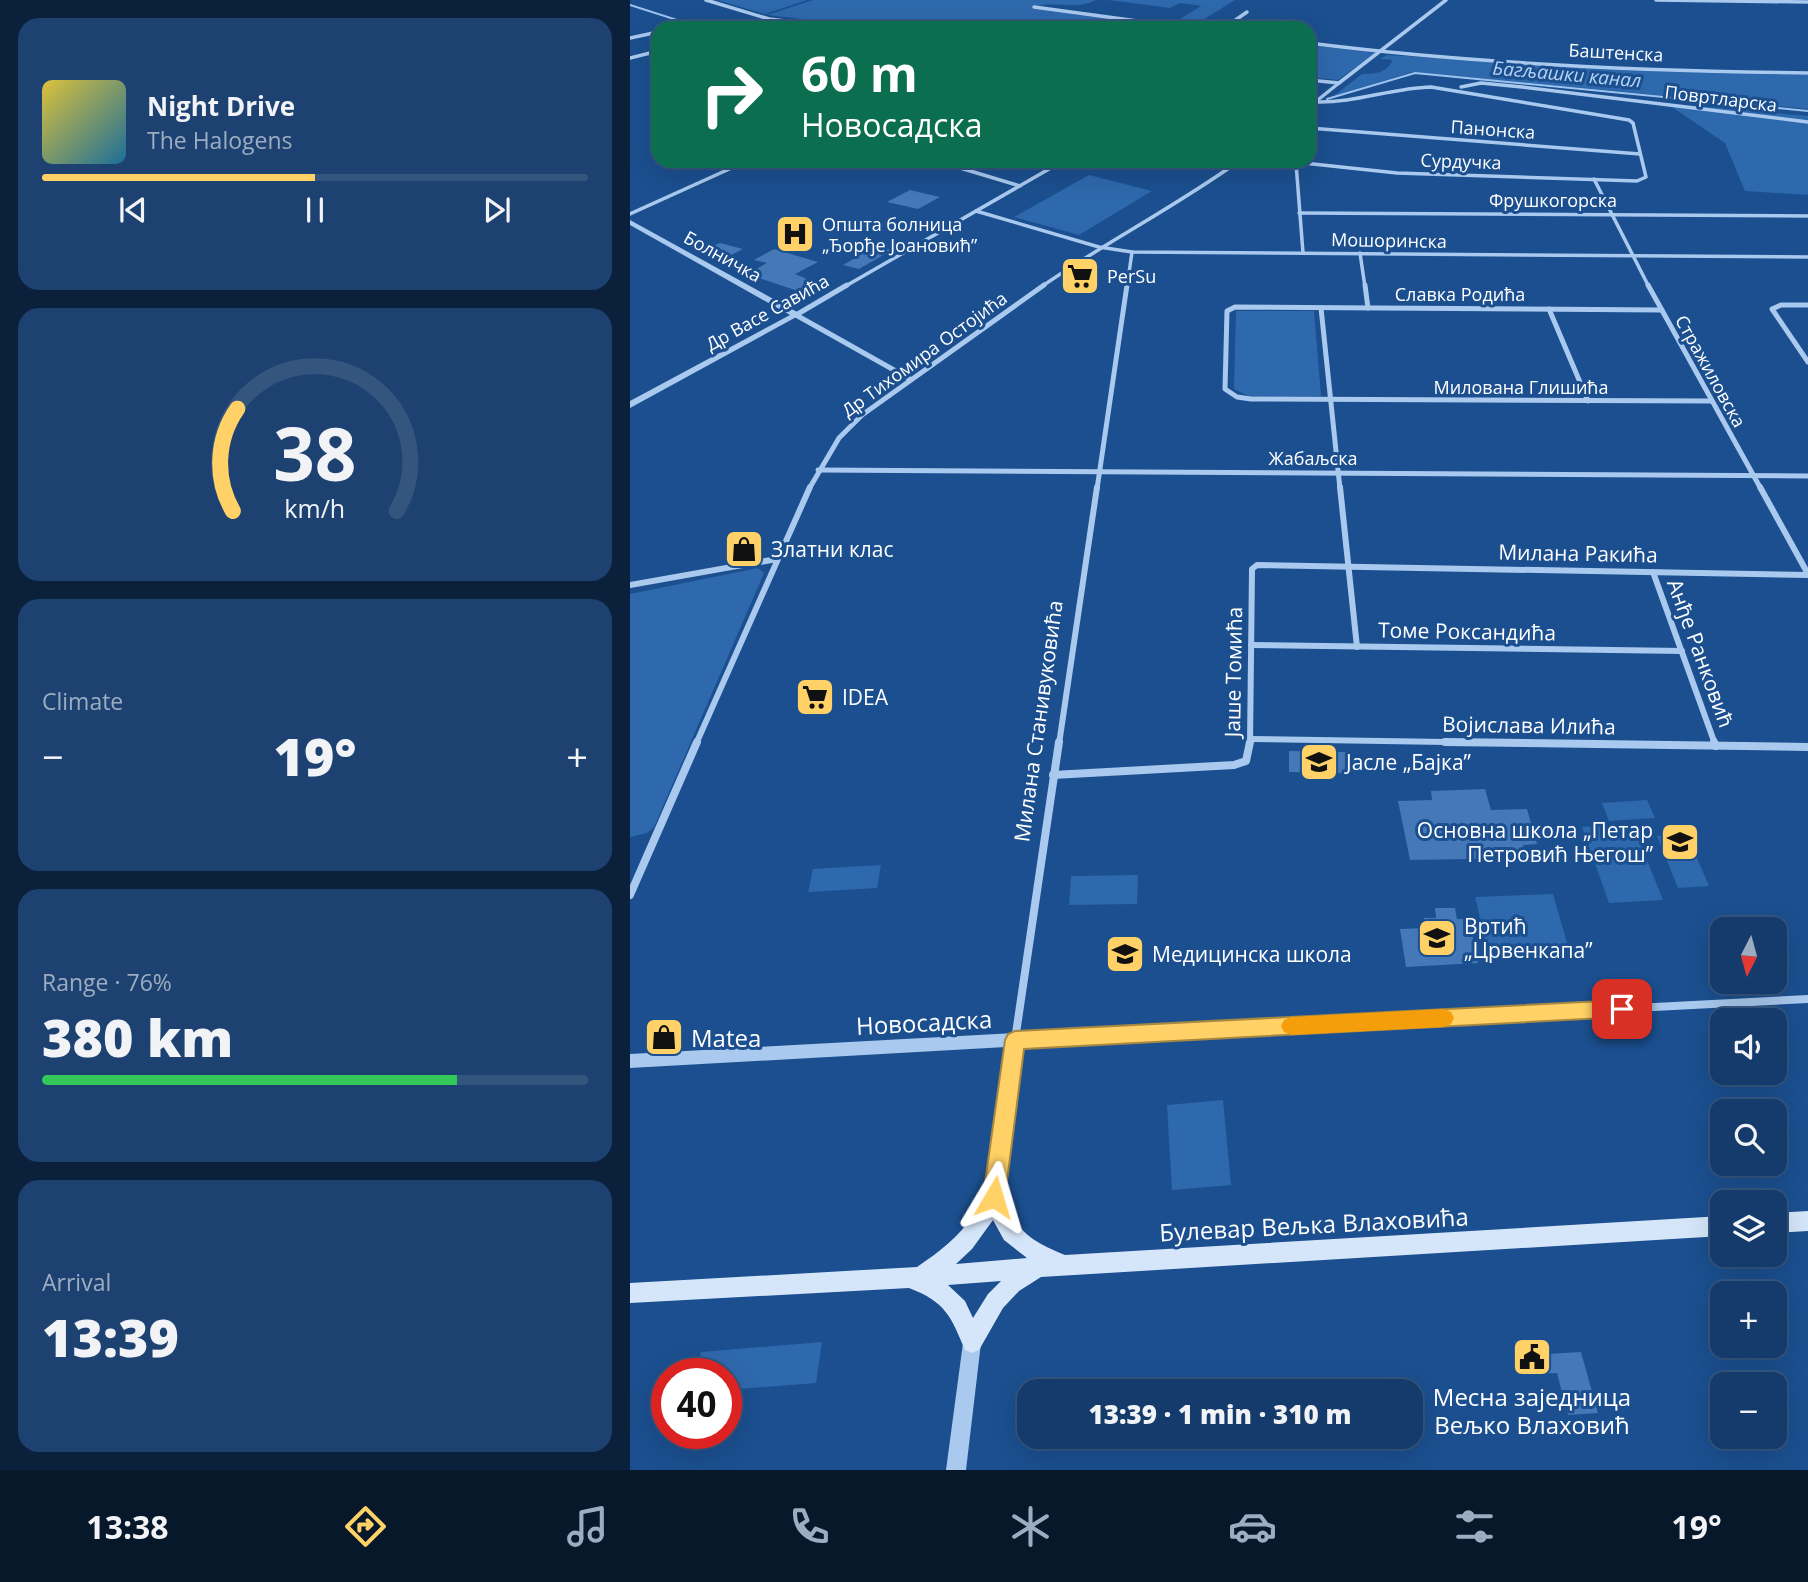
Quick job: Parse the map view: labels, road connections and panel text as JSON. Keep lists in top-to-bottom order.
{
  "streets": {
    "main road": ["Булевар Вељка Влаховића"],
    "street": [
      "Баштенска",
      "Повртларска",
      "Панонска",
      "Сурдучка",
      "Фрушкогорска",
      "Мошоринска",
      "Болничка",
      "Славка Родића",
      "Др Васе Савића",
      "Др Тихомира Остојића",
      "Стражиловска",
      "Милована Глишића",
      "Жабаљска",
      "Милана Ракића",
      "Томе Роксандића",
      "Анђе Ранковић",
      "Јаше Томића",
      "Милана Станивуковића",
      "Војислава Илића",
      "Новосадска"
    ]
  },
  "crossings": [
    ["Повртларска", "Панонска"],
    ["Повртларска", "Сурдучка"],
    ["Панонска", "Сурдучка"],
    ["Сурдучка", "Стражиловска"],
    ["Фрушкогорска", "Стражиловска"],
    ["Мошоринска", "Др Васе Савића"],
    ["Мошоринска", "Др Тихомира Остојића"],
    ["Мошоринска", "Стражиловска"],
    ["Мошоринска", "Милана Станивуковића"],
    ["Болничка", "Др Васе Савића"],
    ["Болничка", "Др Тихомира Остојића"],
    ["Славка Родића", "Стражиловска"],
    ["Славка Родића", "Милована Глишића"],
    ["Др Тихомира Остојића", "Жабаљска"],
    ["Стражиловска", "Милована Глишића"],
    ["Стражиловска", "Жабаљска"],
    ["Стражиловска", "Милана Ракића"],
    ["Жабаљска", "Милана Станивуковића"],
    ["Милана Ракића", "Анђе Ранковић"],
    ["Милана Ракића", "Јаше Томића"],
    ["Томе Роксандића", "Анђе Ранковић"],
    ["Томе Роксандића", "Јаше Томића"],
    ["Анђе Ранковић", "Војислава Илића"],
    ["Јаше Томића", "Милана Станивуковића"],
    ["Јаше Томића", "Војислава Илића"],
    ["Милана Станивуковића", "Новосадска"]
  ],
  "water": ["Багљашки канал"],
  "places": {
    "hospital": ["Општа болница „Ђорђе Јоановић”"],
    "supermarket": ["PerSu", "IDEA"],
    "shop": ["Златни клас", "Matea"],
    "school or university": [
      "Јасле „Бајка”",
      "Основна школа „Петар Петровић Његош”",
      "Вртић „Црвенкапа”",
      "Медицинска школа"
    ],
    "public building": ["Месна заједница Вељко Влаховић"]
  },
  "north": "bottom",
  "page": {
    "turn": ["60 m", "Новосадска"],
    "song": ["Night Drive", "The Halogens"],
    "tile": [
      "Climate",
      ["Range · 76%", "380 km"],
      ["Arrival", "13:39"]
    ],
    "heat": ["−", "19°", "+"],
    "map_buttons": ["+", "−"],
    "limit": "40",
    "trip": "13:39 · 1 min · 310 m",
    "tabs": ["13:38", "19°"],
    "gauge": ["38", "km/h"]
  }
}
